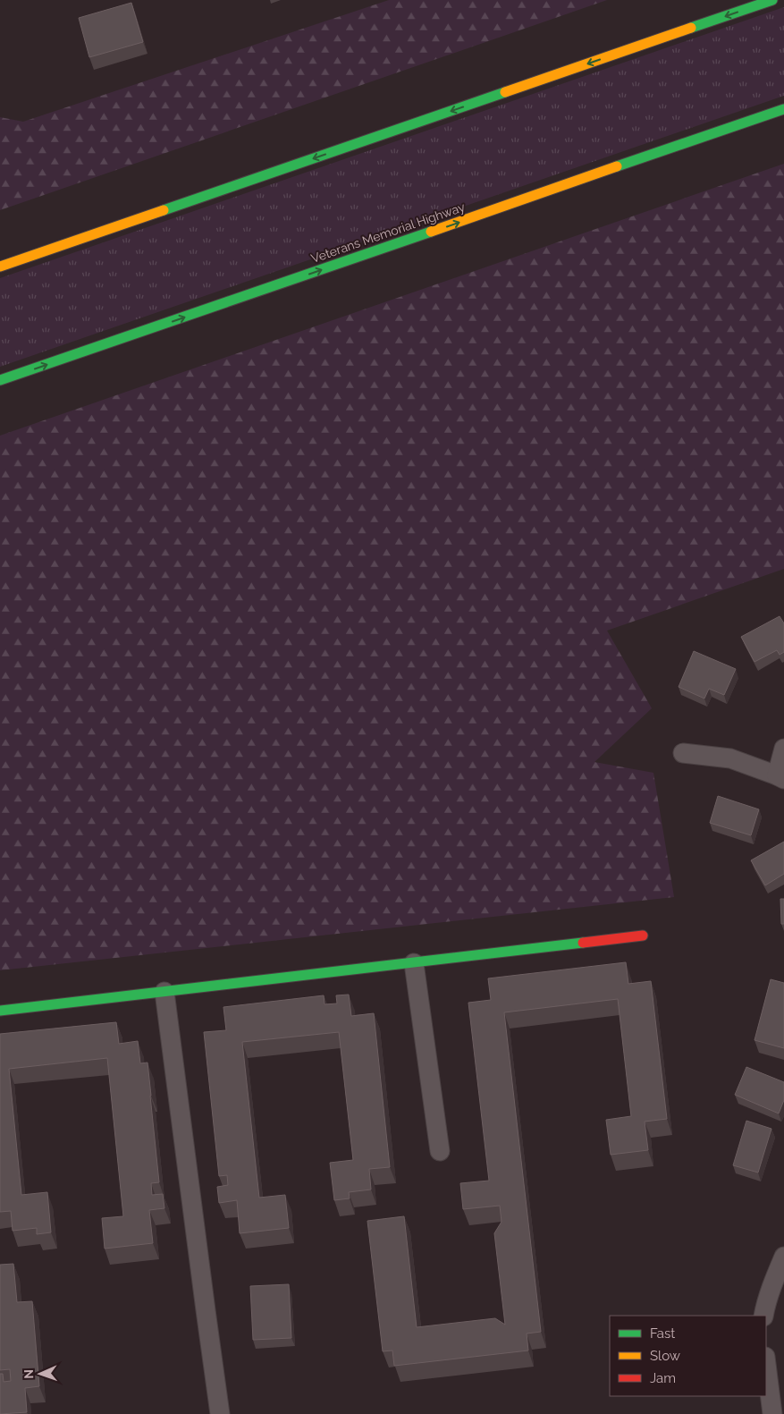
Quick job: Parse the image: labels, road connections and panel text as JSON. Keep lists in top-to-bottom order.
{
  "streets": {
    "main road": ["Veterans Memorial Highway"]
  },
  "one_way": ["Veterans Memorial Highway"],
  "legend": ["Fast", "Slow", "Jam"],
  "north": "left"
}
